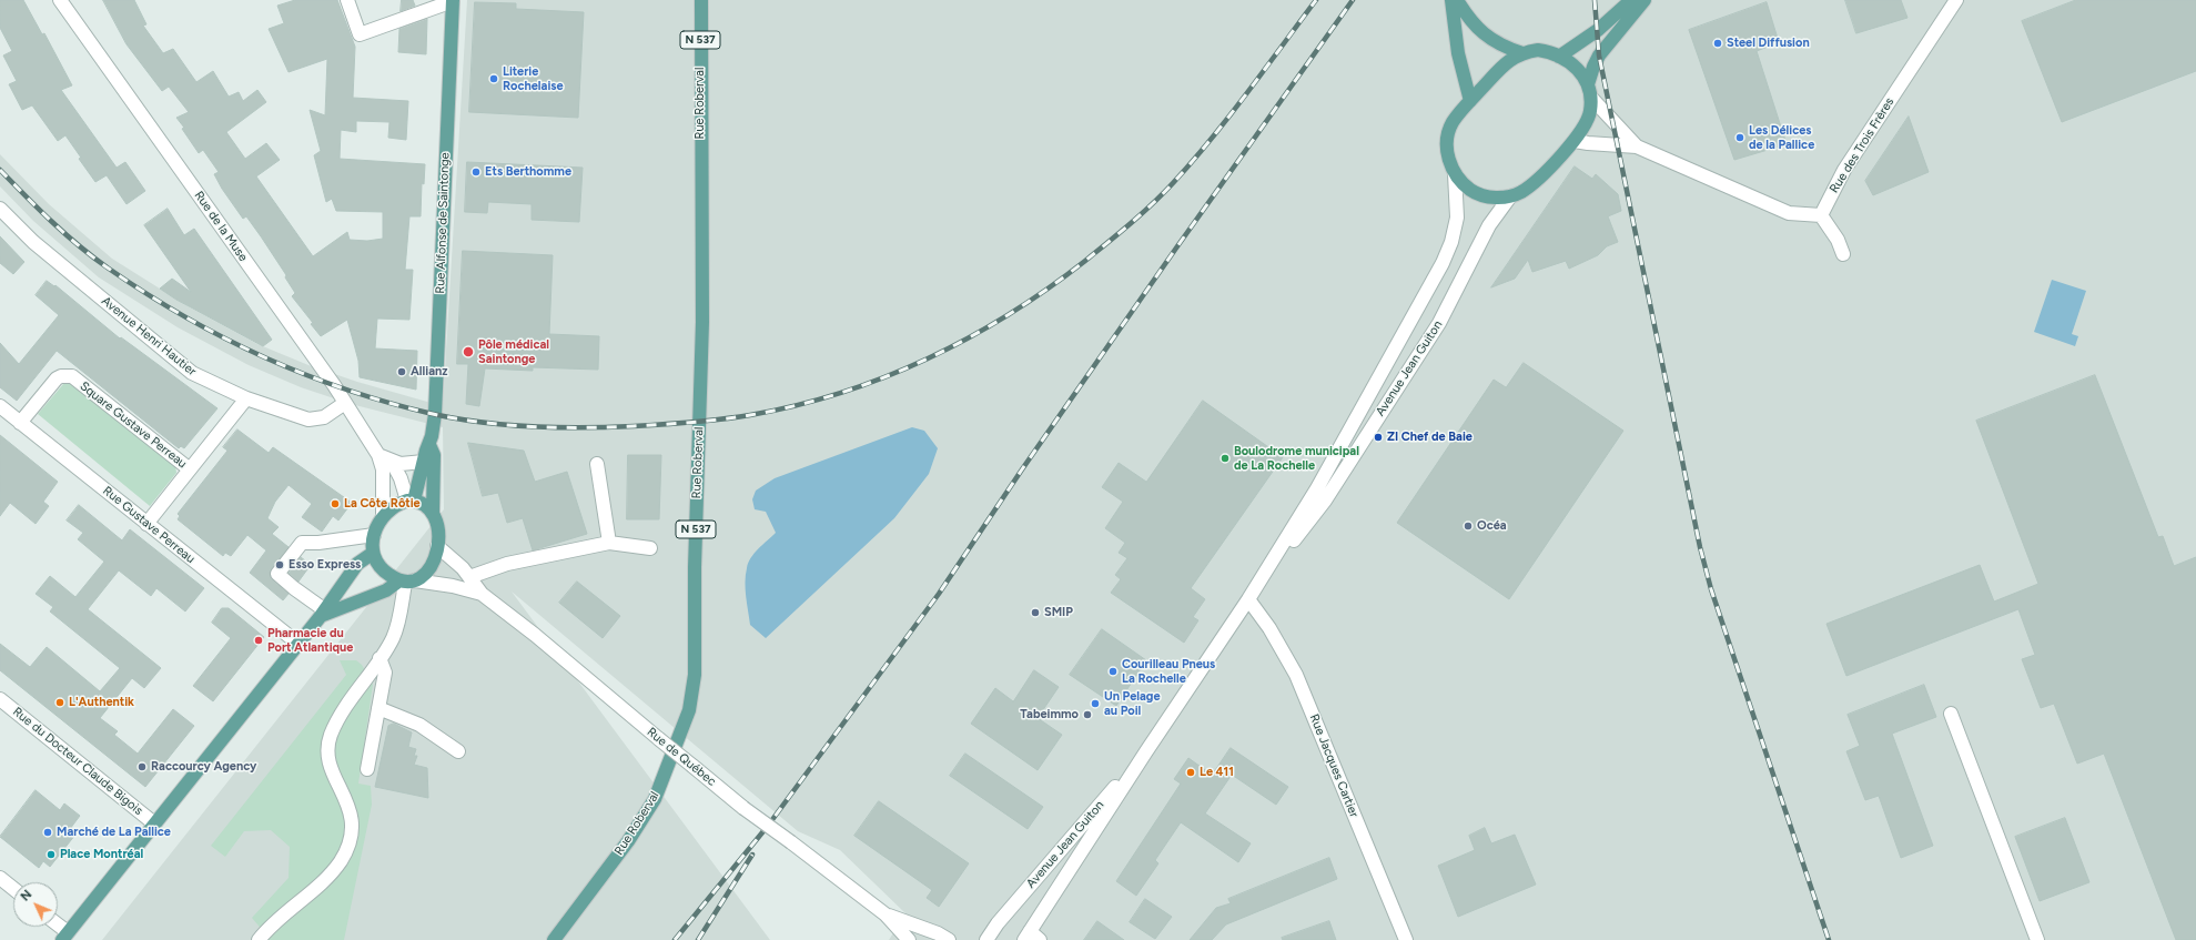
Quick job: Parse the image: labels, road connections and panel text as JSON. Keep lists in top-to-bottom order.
{
  "streets": {
    "main road": ["N 537", "Rue Roberval", "Rue Alfonse de Saintonge"],
    "street": [
      "Rue des Trois Frères",
      "Rue de la Muse",
      "Avenue Henri Hautier",
      "Avenue Jean Guiton",
      "Square Gustave Perreau",
      "Rue Gustave Perreau",
      "Rue de Québec",
      "Rue du Docteur Claude Bigois",
      "Rue Jacques Cartier"
    ]
  },
  "crossings": [
    ["Rue Alfonse de Saintonge", "Rue de la Muse"],
    ["Rue Alfonse de Saintonge", "Rue de Québec"],
    ["Rue de la Muse", "Avenue Henri Hautier"],
    ["Rue de la Muse", "Rue de Québec"],
    ["Avenue Henri Hautier", "Square Gustave Perreau"],
    ["Avenue Jean Guiton", "Rue Jacques Cartier"],
    ["Square Gustave Perreau", "Rue Gustave Perreau"]
  ],
  "places": [
    "Steel Diffusion",
    "Literie Rochelaise",
    "Les Délices de la Pallice",
    "Ets Berthomme",
    "Pôle médical Saintonge",
    "Allianz",
    "ZI Chef de Baie",
    "Boulodrome municipal de La Rochelle",
    "La Côte Rôtie",
    "Océa",
    "Esso Express",
    "SMIP",
    "Pharmacie du Port Atlantique",
    "Courilleau Pneus La Rochelle",
    "L'Authentik",
    "Un Pelage au Poil",
    "Tabeimmo",
    "Raccourcy Agency",
    "Le 411",
    "Marché de La Pallice",
    "Place Montréal"
  ],
  "north": "top left"
}
